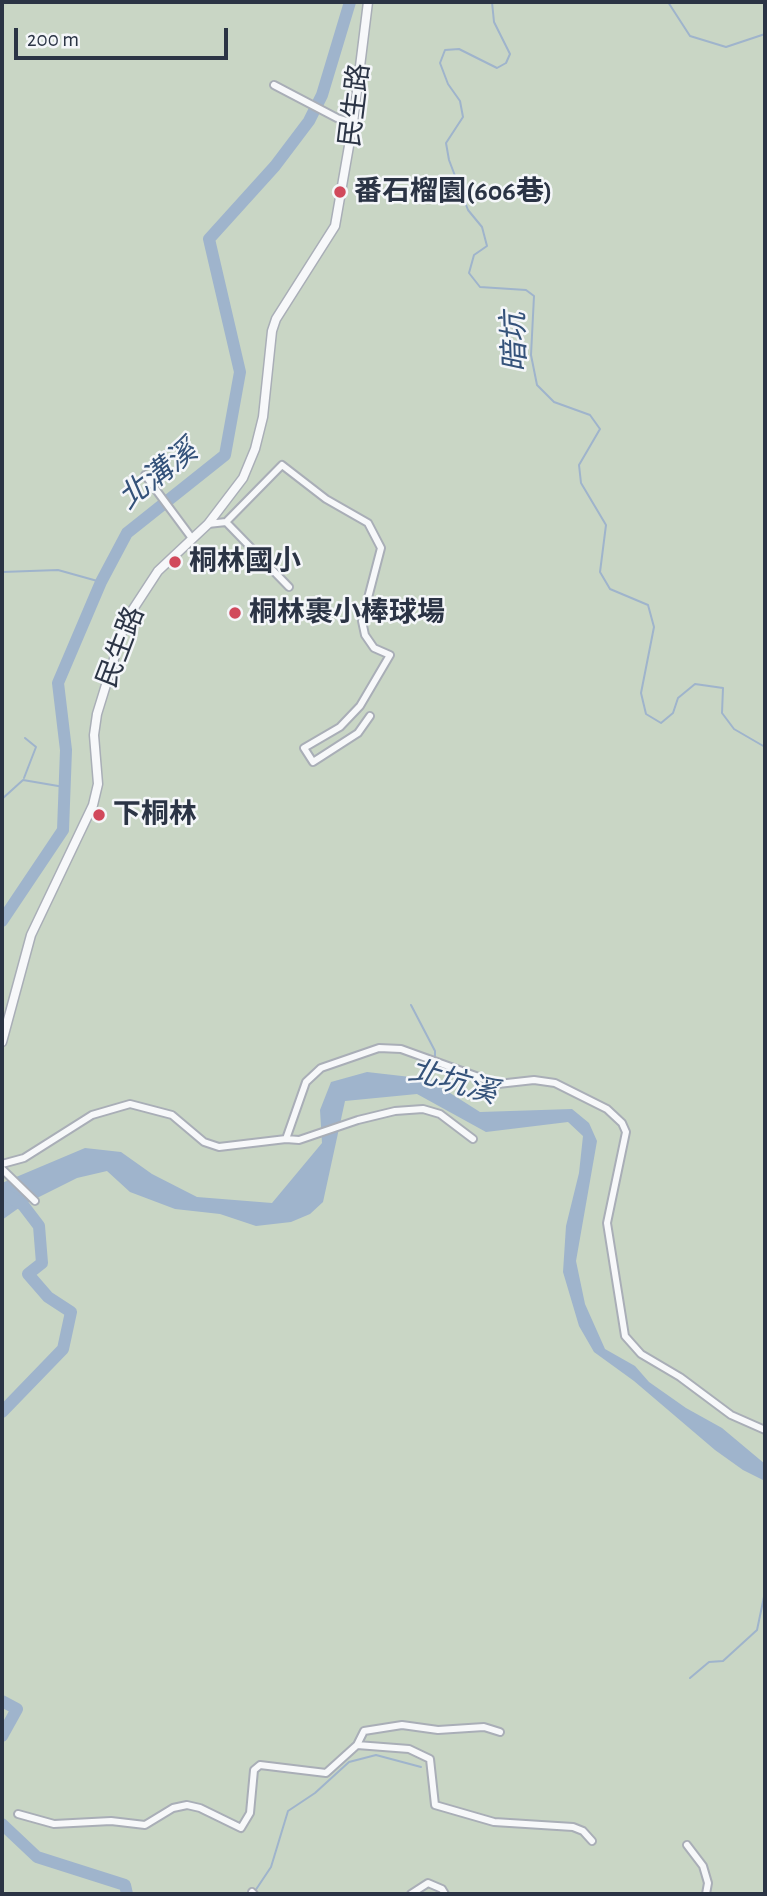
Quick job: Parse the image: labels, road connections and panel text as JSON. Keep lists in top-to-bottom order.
{
  "streets": {
    "street": ["民生路"]
  },
  "water": ["暗坑", "北溝溪", "北坑溪"],
  "places": [
    "番石榴園(606巷)",
    "桐林國小",
    "桐林裹小棒球場",
    "下桐林"
  ],
  "scale_bar": "200 m"
}
